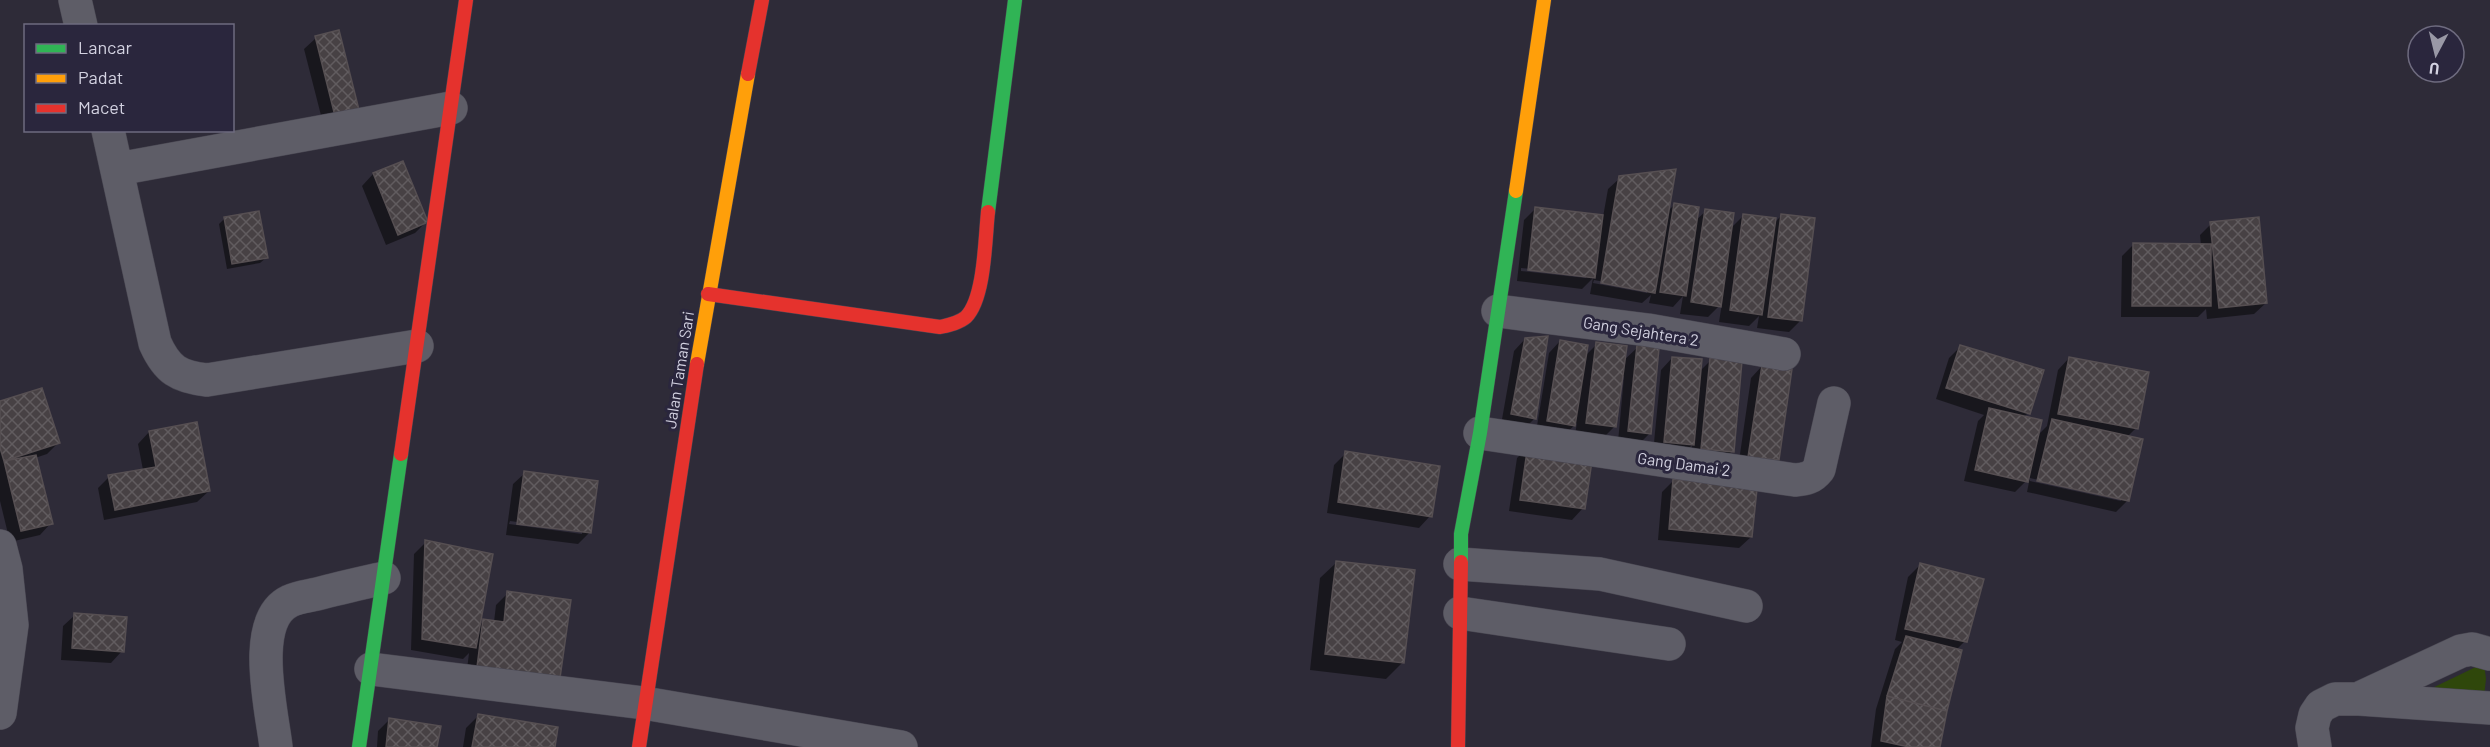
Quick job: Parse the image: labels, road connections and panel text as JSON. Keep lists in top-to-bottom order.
{
  "streets": {
    "street": ["Gang Sejahtera 2", "Jalan Taman Sari", "Gang Damai 2"]
  },
  "legend": ["Lancar", "Padat", "Macet"],
  "north": "bottom"
}
